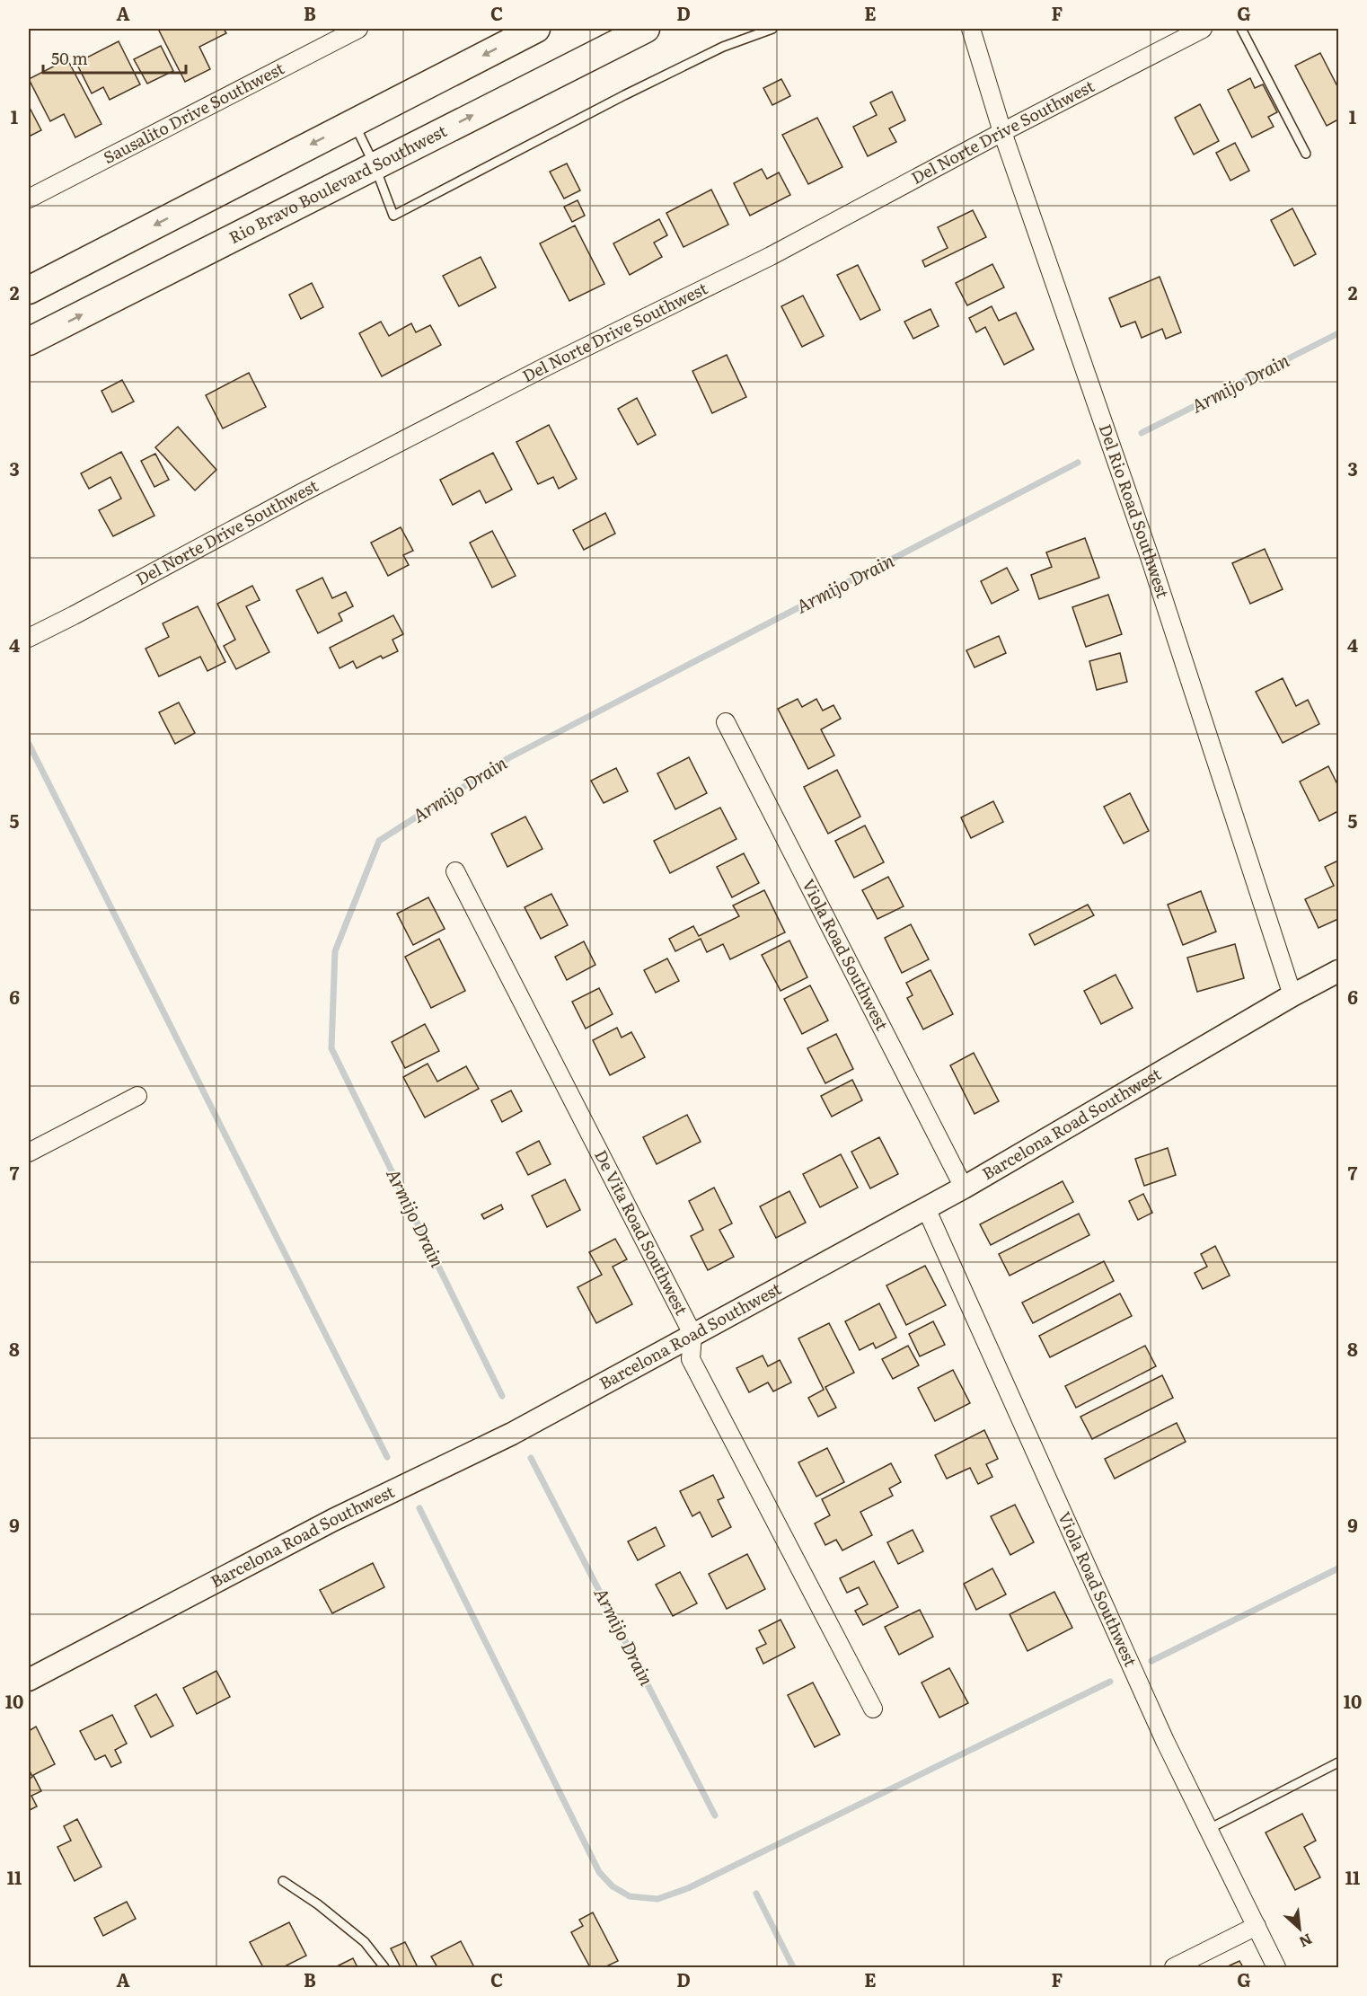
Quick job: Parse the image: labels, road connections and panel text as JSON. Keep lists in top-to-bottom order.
{
  "streets": {
    "main road": ["Rio Bravo Boulevard Southwest"],
    "street": [
      "Sausalito Drive Southwest",
      "Del Norte Drive Southwest",
      "Del Rio Road Southwest",
      "Viola Road Southwest",
      "Barcelona Road Southwest",
      "De Vita Road Southwest"
    ]
  },
  "crossings": [
    ["Del Norte Drive Southwest", "Del Rio Road Southwest"],
    ["Del Rio Road Southwest", "Barcelona Road Southwest"],
    ["Viola Road Southwest", "Barcelona Road Southwest"],
    ["Barcelona Road Southwest", "De Vita Road Southwest"]
  ],
  "water": ["Armijo Drain"],
  "scale_bar": "50 m",
  "north": "bottom right",
  "grid": {
    "columns": [
      "A",
      "B",
      "C",
      "D",
      "E",
      "F",
      "G"
    ],
    "rows": [
      "1",
      "2",
      "3",
      "4",
      "5",
      "6",
      "7",
      "8",
      "9",
      "10",
      "11"
    ]
  }
}
